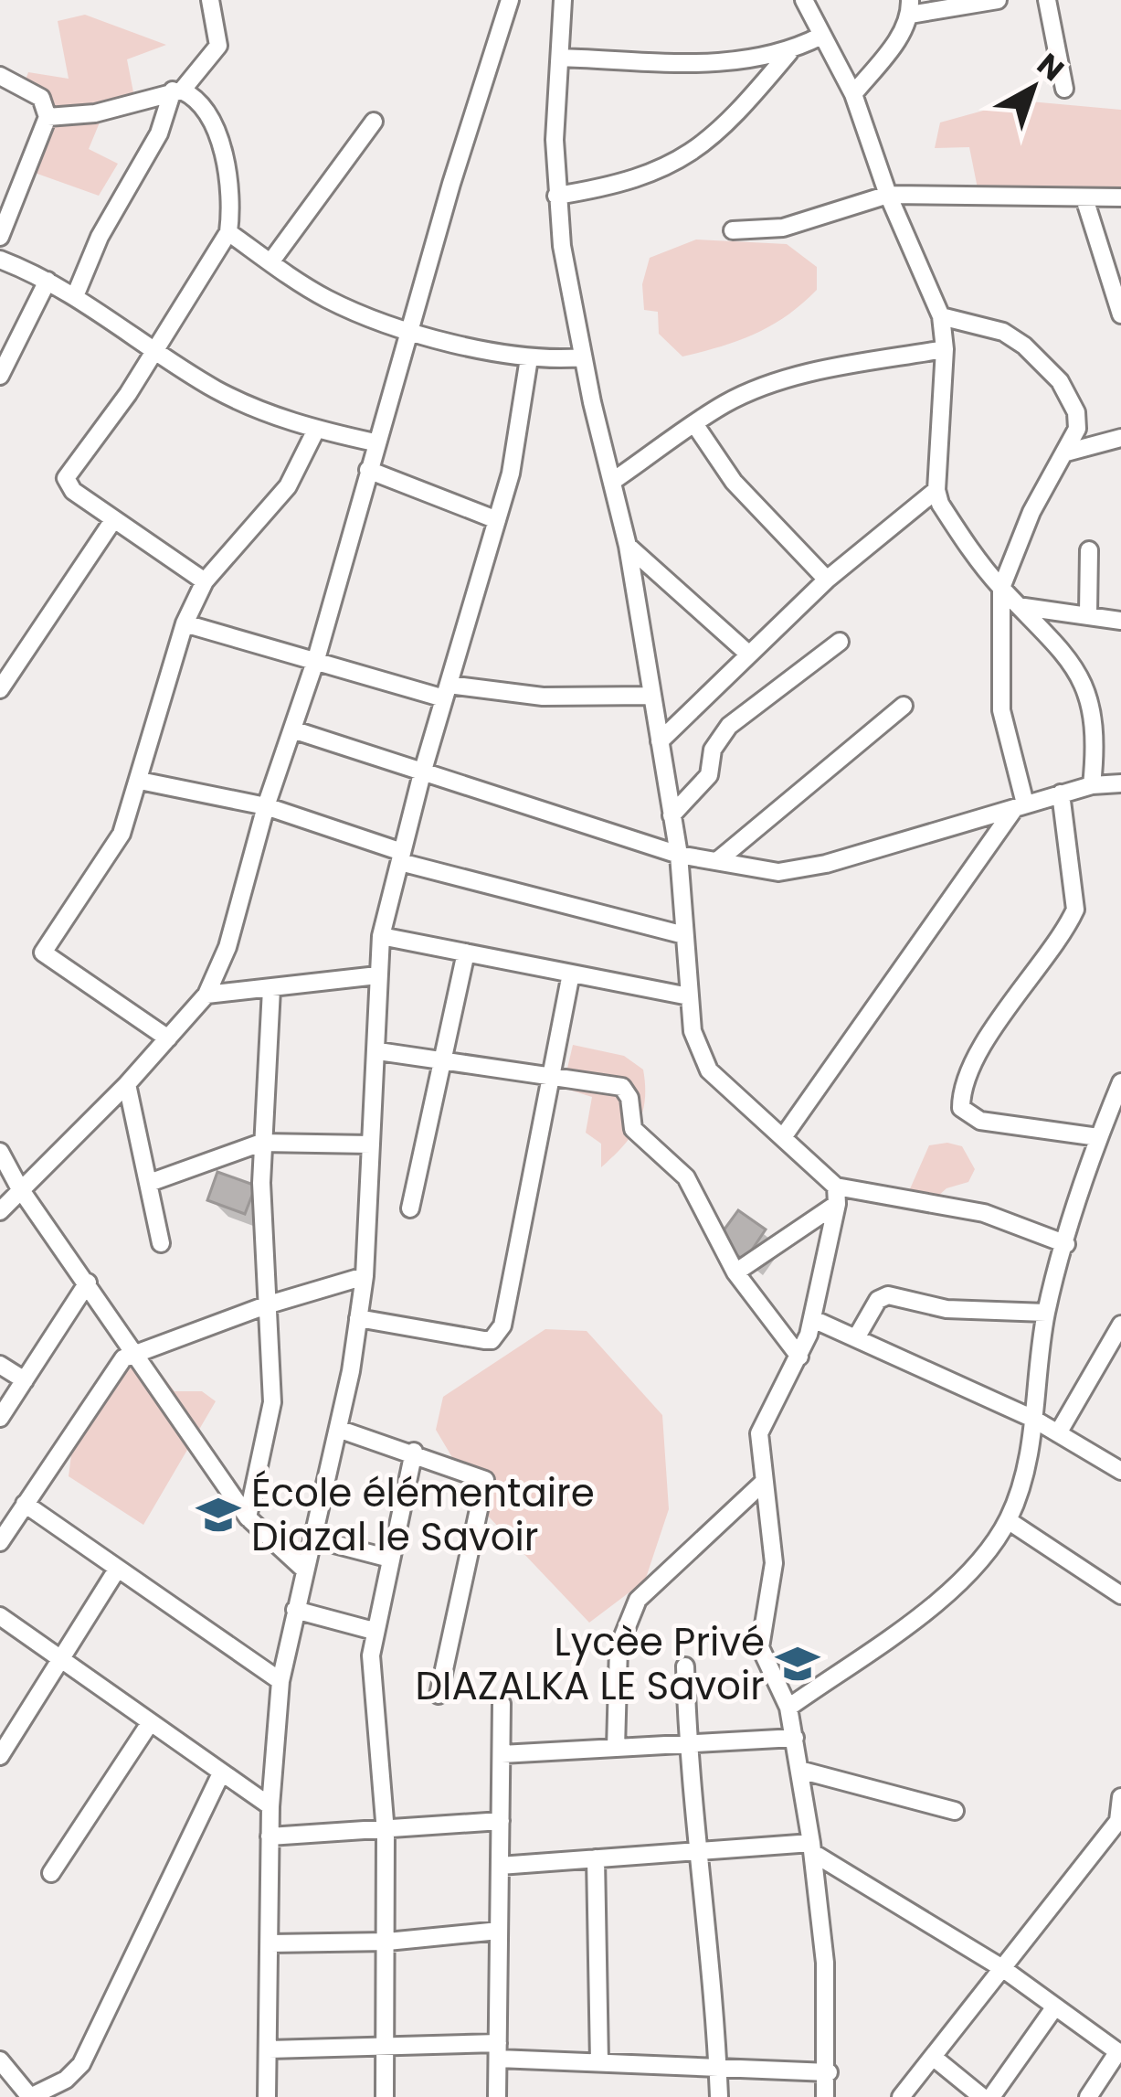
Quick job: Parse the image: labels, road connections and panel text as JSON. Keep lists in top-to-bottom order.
{
  "places": {
    "school or university": ["École élémentaire Diazal le Savoir", "Lycèe Privé DIAZALKA LE Savoir"]
  },
  "north": "top right"
}
